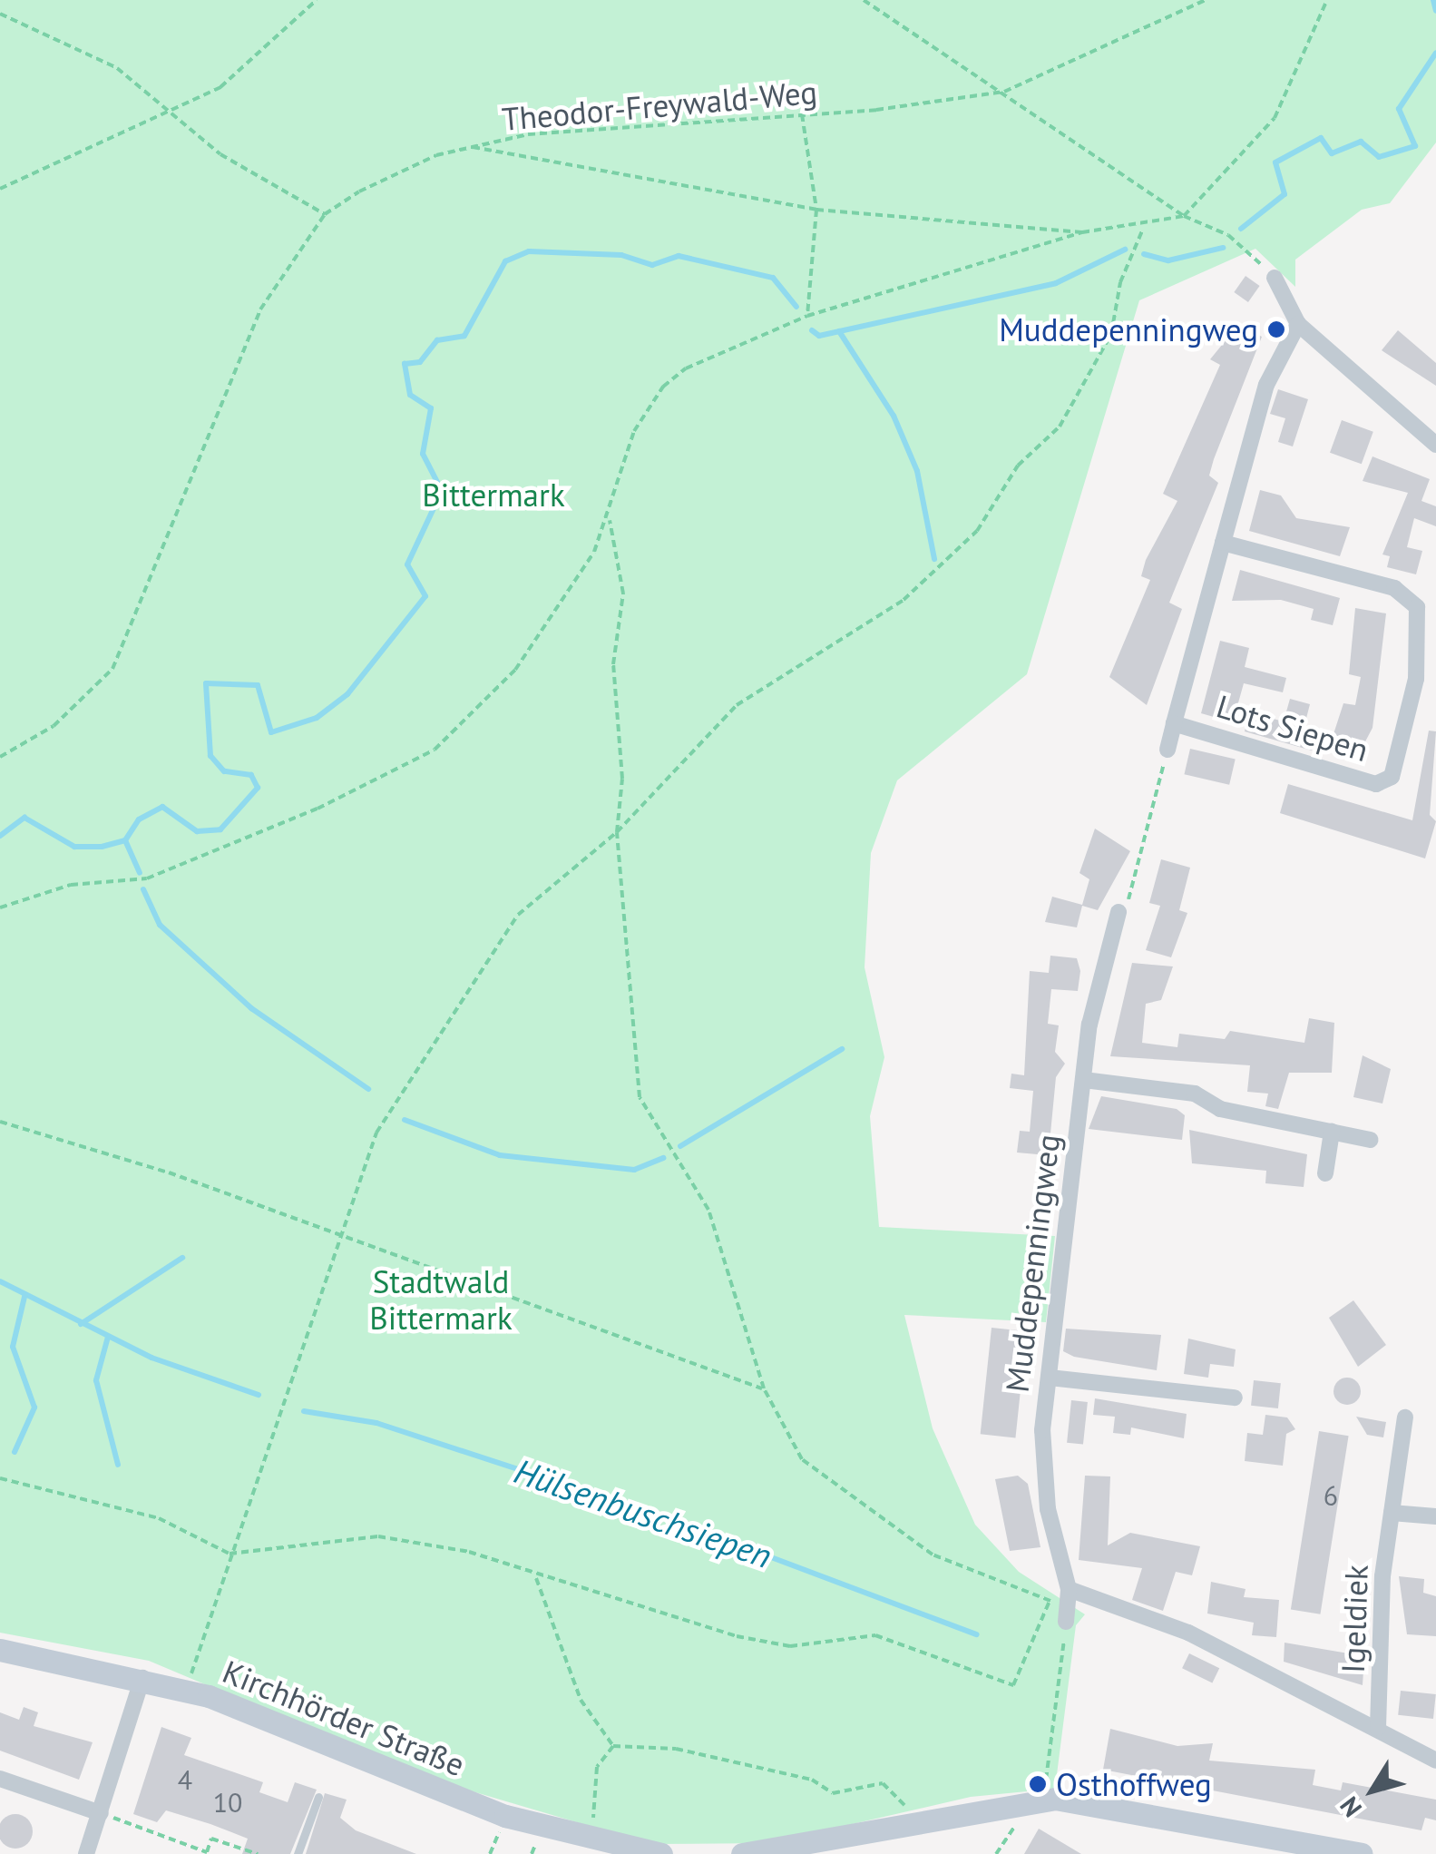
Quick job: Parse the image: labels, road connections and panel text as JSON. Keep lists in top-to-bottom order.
{
  "streets": {
    "main road": ["Kirchhörder Straße"],
    "street": ["Lots Siepen", "Muddepenningweg", "Igeldiek"],
    "path": ["Theodor-Freywald-Weg"]
  },
  "water": ["Hülsenbuschsiepen"],
  "parks": ["Bittermark", "Stadtwald Bittermark"],
  "places": ["Muddepenningweg", "Osthoffweg"],
  "house_numbers": ["6", "4", "10"],
  "north": "bottom left"
}
